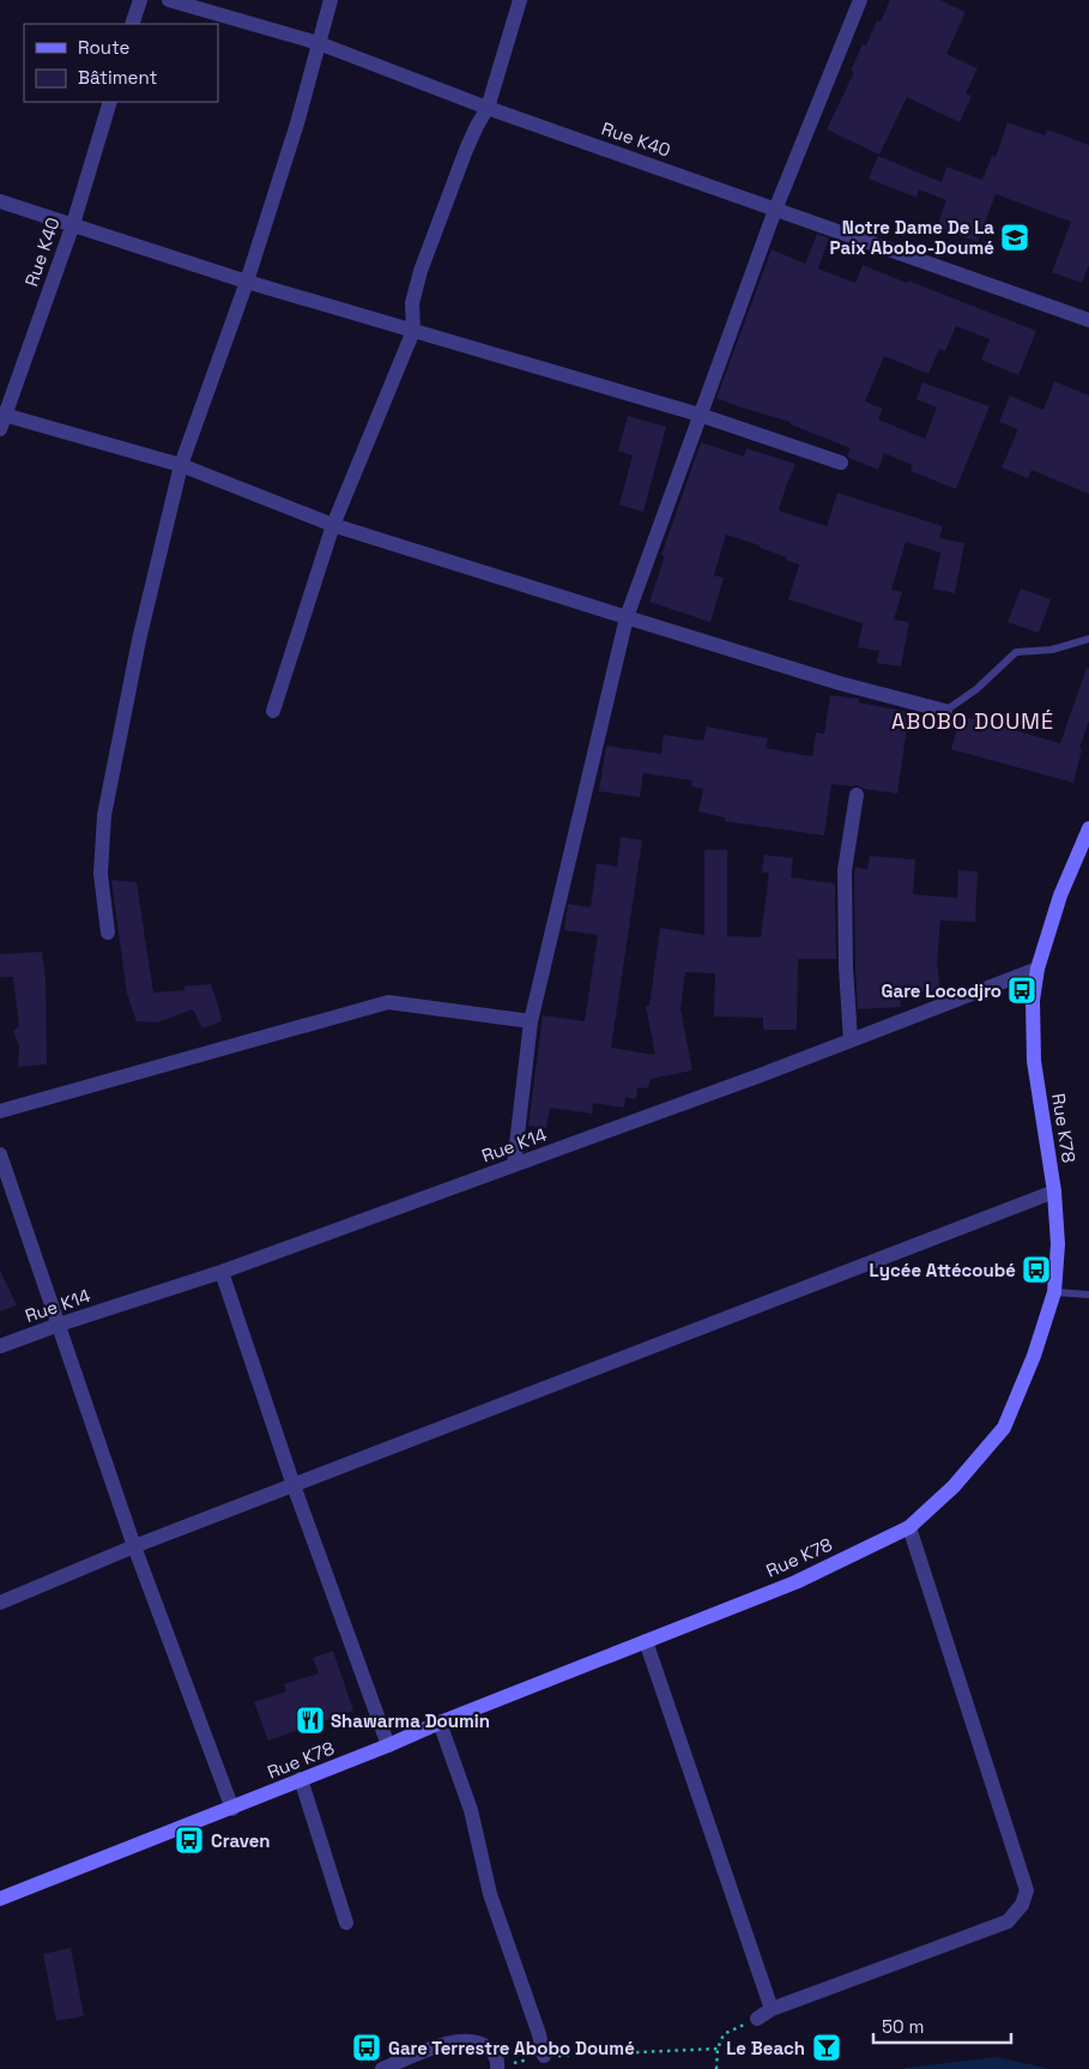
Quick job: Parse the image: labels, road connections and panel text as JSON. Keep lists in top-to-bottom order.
{
  "streets": {
    "street": ["Rue K40", "Rue K78", "Rue K14"]
  },
  "crossings": [
    ["Rue K78", "Rue K14"]
  ],
  "districts": ["ABOBO DOUMÉ"],
  "places": {
    "school or university": ["Notre Dame De La Paix Abobo-Doumé"],
    "bus stop": [
      "Gare Locodjro",
      "Lycée Attécoubé",
      "Craven",
      "Gare Terrestre Abobo Doumé"
    ],
    "restaurant": ["Shawarma Doumin"],
    "bar": ["Le Beach"]
  },
  "legend": ["Route", "Bâtiment"],
  "scale_bar": "50 m"
}
